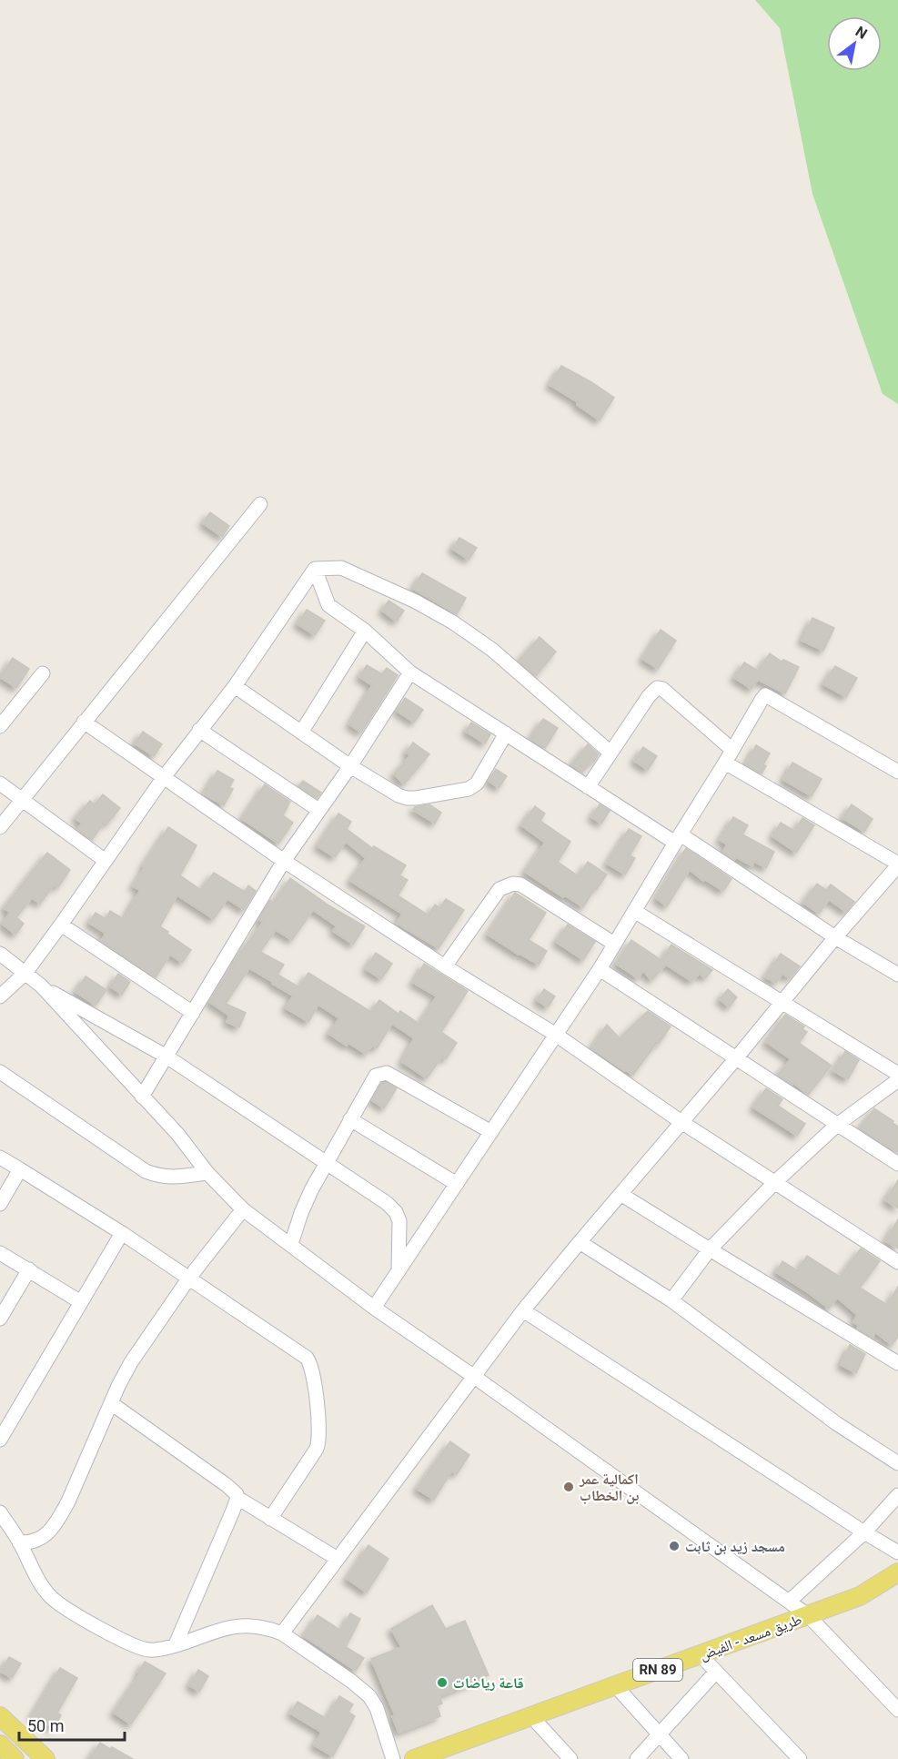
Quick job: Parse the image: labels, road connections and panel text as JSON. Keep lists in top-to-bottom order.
{
  "streets": {
    "main road": ["طريق مسعد - الفيض", "RN 89"]
  },
  "places": ["اكمالية عمر بن الخطاب", "مسجد زيد بن ثابت", "قاعة رياضات"],
  "scale_bar": "50 m",
  "north": "top right"
}
